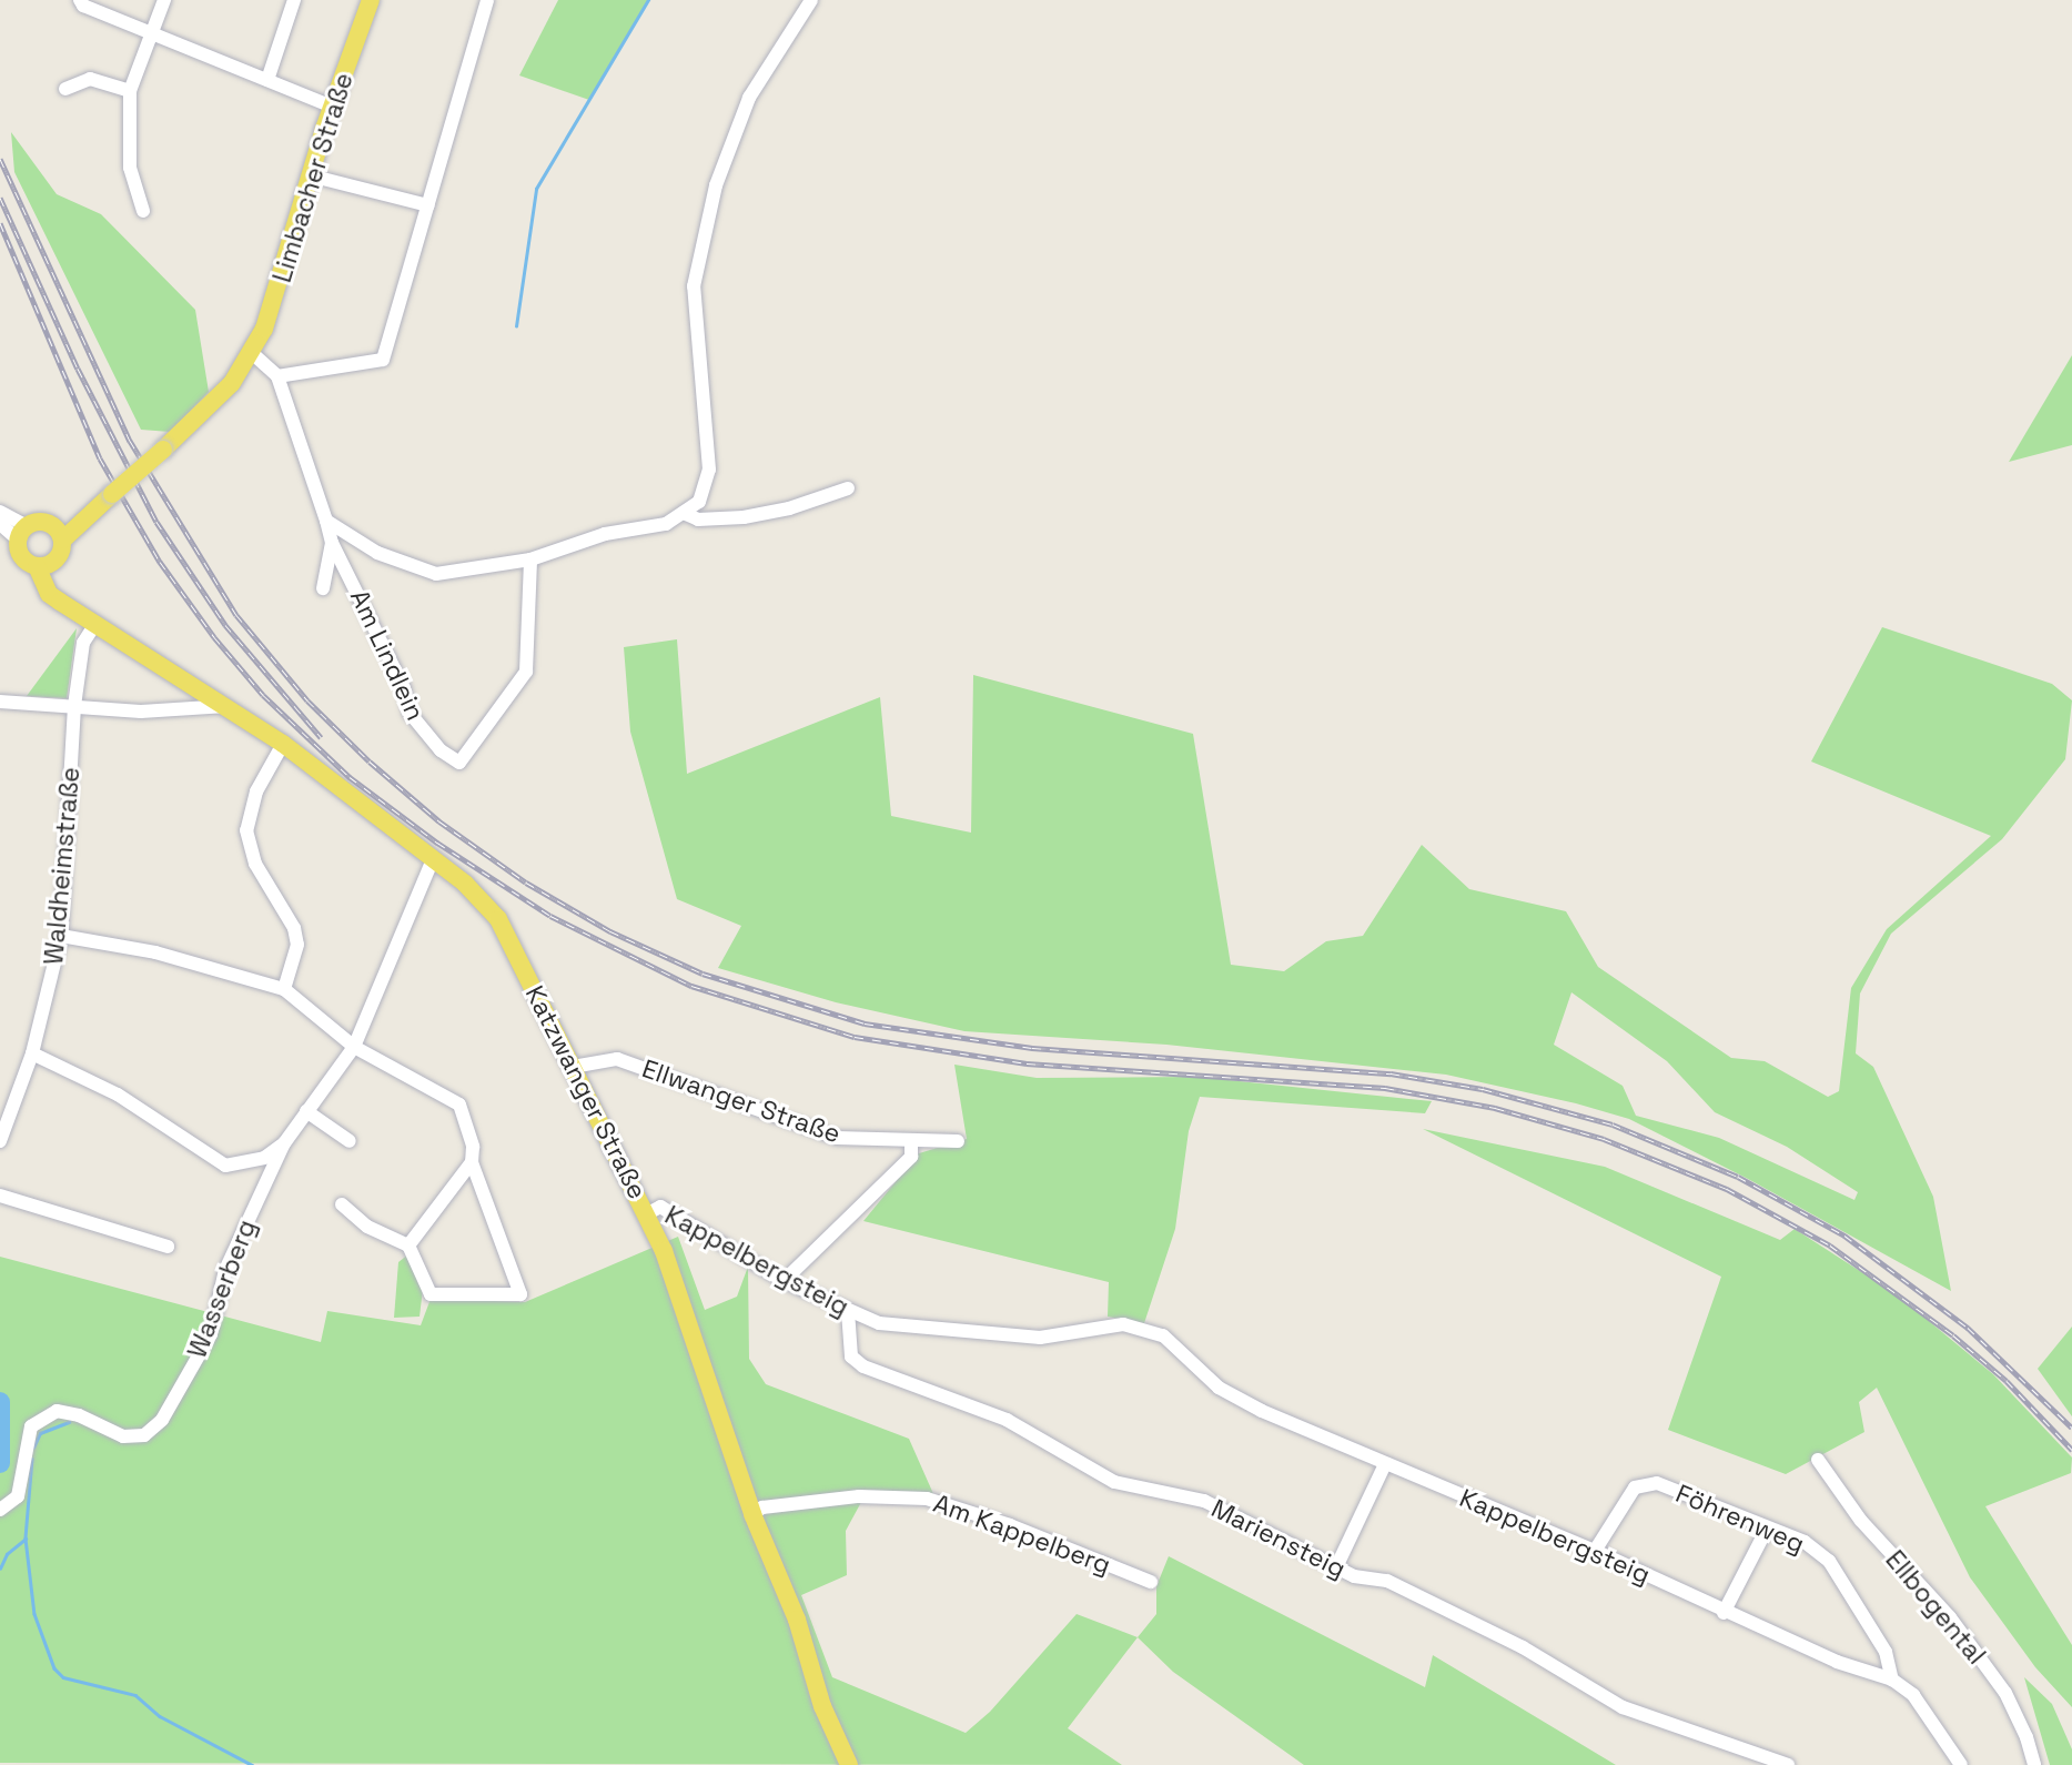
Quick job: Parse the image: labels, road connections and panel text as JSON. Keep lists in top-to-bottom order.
{
  "streets": {
    "main road": ["Limbacher Straße", "Katzwanger Straße"],
    "street": [
      "Am Lindlein",
      "Waldheimstraße",
      "Ellwanger Straße",
      "Kappelbergsteig",
      "Wasserberg",
      "Föhrenweg",
      "Am Kappelberg",
      "Mariensteig",
      "Ellbogental"
    ]
  },
  "crossings": [
    ["Limbacher Straße", "Katzwanger Straße"],
    ["Waldheimstraße", "Katzwanger Straße"],
    ["Katzwanger Straße", "Ellwanger Straße"],
    ["Katzwanger Straße", "Kappelbergsteig"],
    ["Katzwanger Straße", "Wasserberg"],
    ["Katzwanger Straße", "Am Kappelberg"],
    ["Kappelbergsteig", "Föhrenweg"],
    ["Kappelbergsteig", "Mariensteig"]
  ]
}
